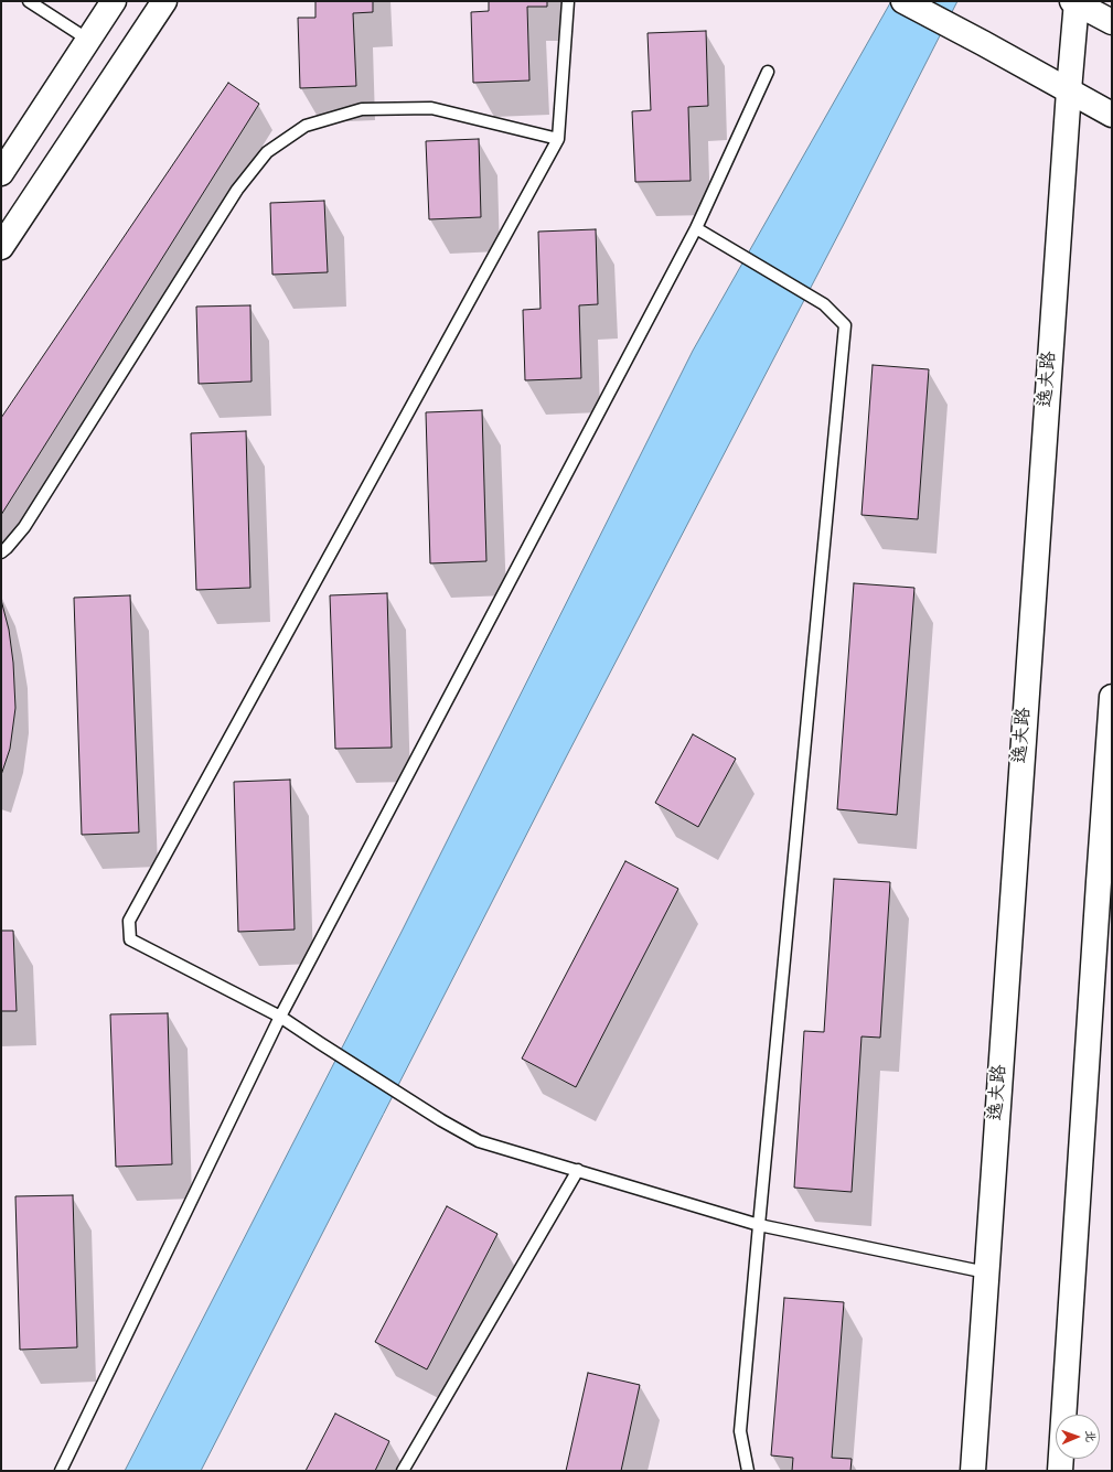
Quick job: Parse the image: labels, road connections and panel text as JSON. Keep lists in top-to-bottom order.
{
  "streets": {
    "main road": ["逸夫路"]
  },
  "north": "right"
}
